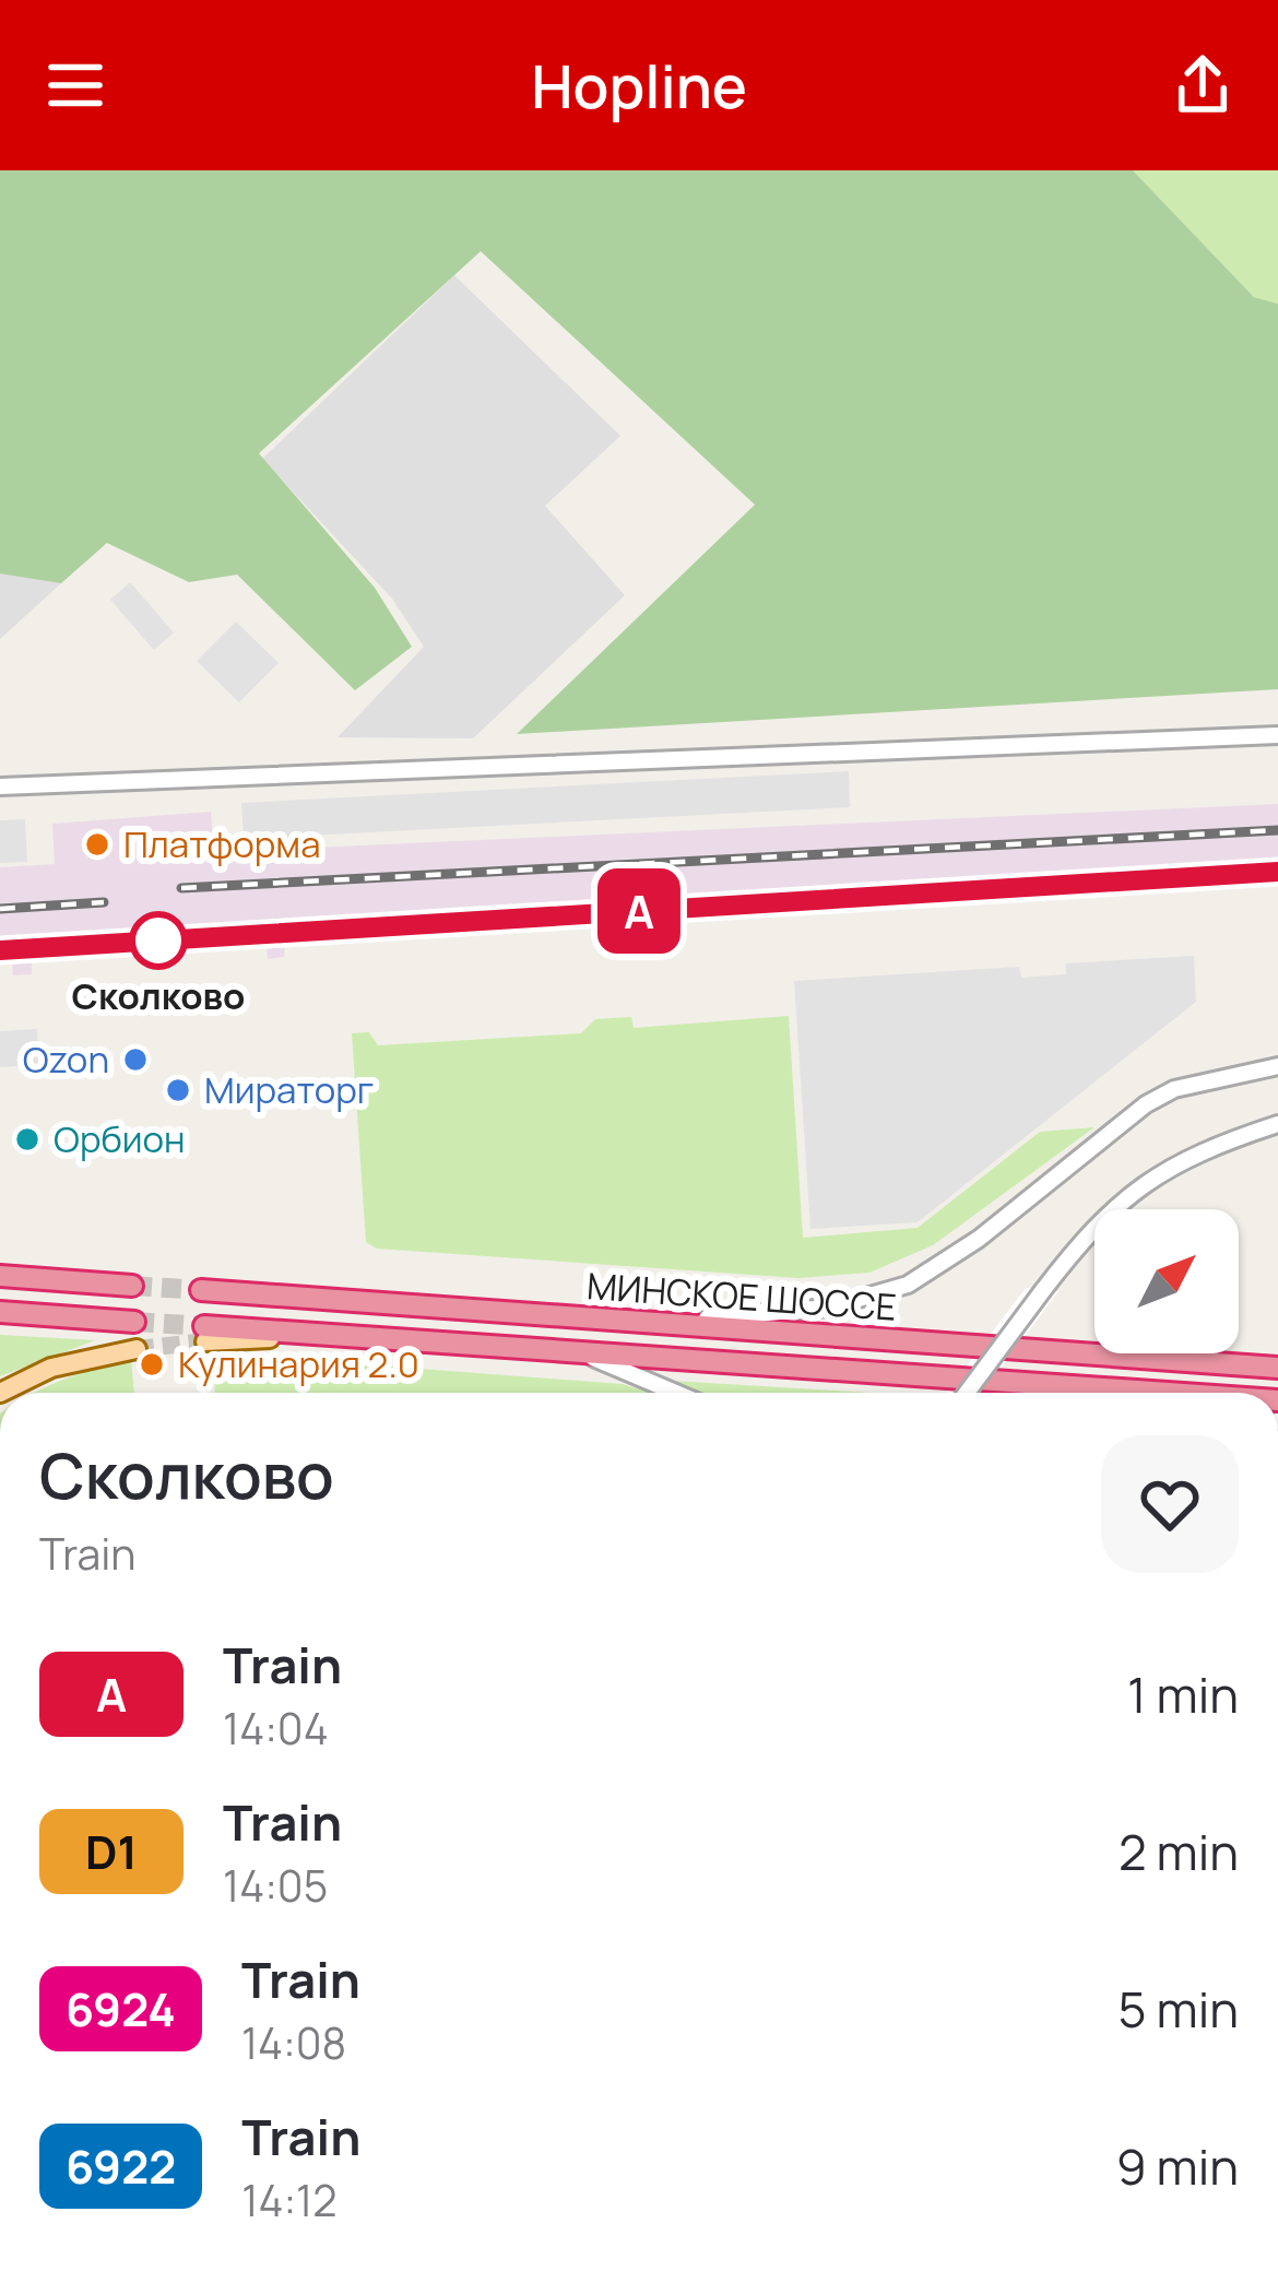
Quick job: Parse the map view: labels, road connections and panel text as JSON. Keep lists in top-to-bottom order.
{
  "streets": {
    "highway": ["МИНСКОЕ ШОССЕ"]
  },
  "places": [
    "Платформа",
    "Сколково",
    "Ozon",
    "Мираторг",
    "Орбион",
    "Кулинария 2.0"
  ],
  "north": "top right",
  "page": {
    "header": "Hopline",
    "on_map": "A",
    "heading": ["Сколково", "Train"],
    "list": [
      {
        "mark": "A",
        "name": "Train",
        "note": "14:04",
        "value": "1 min"
      },
      {
        "mark": "D1",
        "name": "Train",
        "note": "14:05",
        "value": "2 min"
      },
      {
        "mark": "6924",
        "name": "Train",
        "note": "14:08",
        "value": "5 min"
      },
      {
        "mark": "6922",
        "name": "Train",
        "note": "14:12",
        "value": "9 min"
      }
    ]
  }
}
